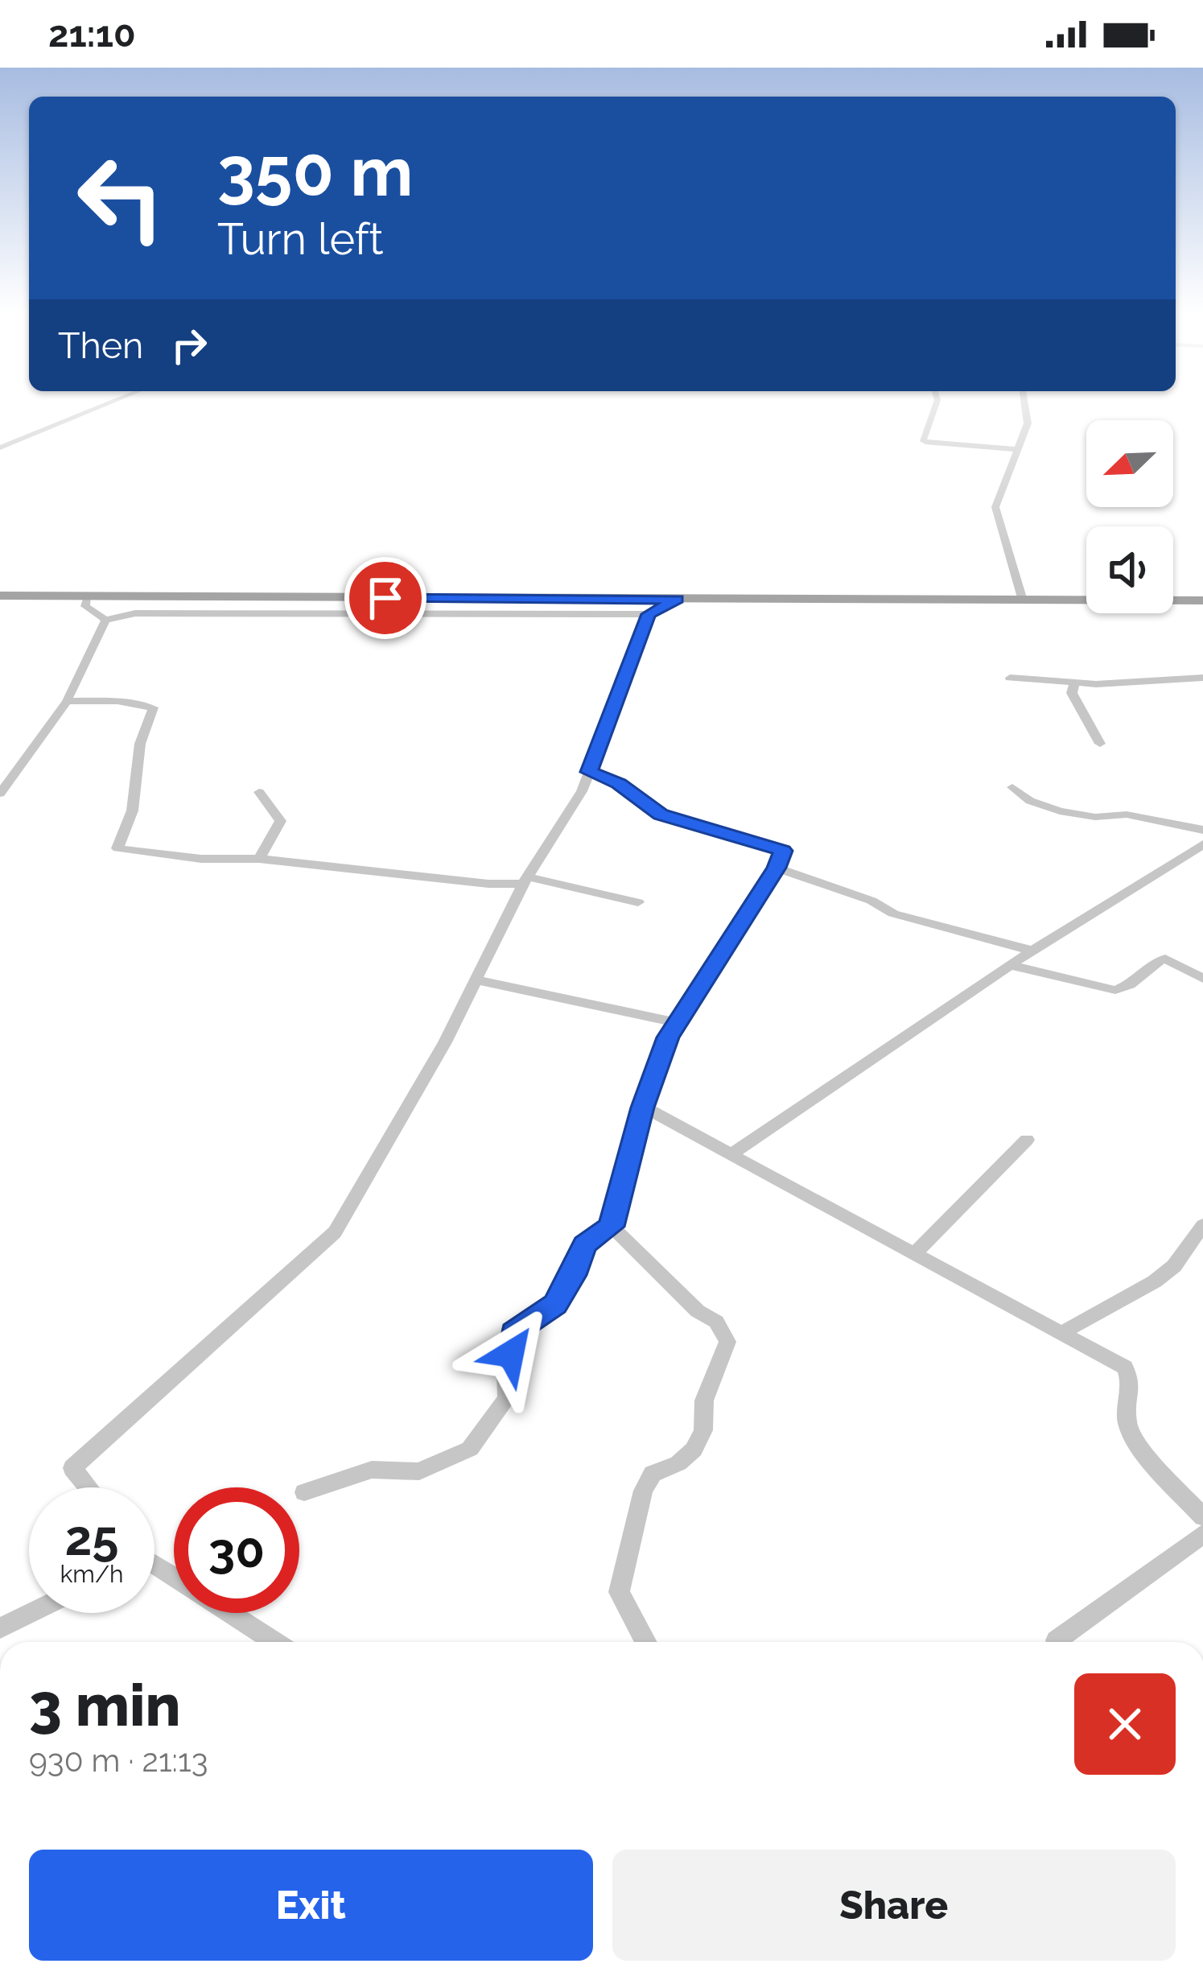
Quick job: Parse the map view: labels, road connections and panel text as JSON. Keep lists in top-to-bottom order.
{
  "north": "bottom left",
  "page": {
    "status": "21:10",
    "turn": ["350 m", "Turn left"],
    "then": "Then",
    "speed": "25 km/h",
    "limit": "30",
    "heading": ["3 min", "930 m · 21:13"],
    "buttons": ["Exit", "Share"]
  }
}
